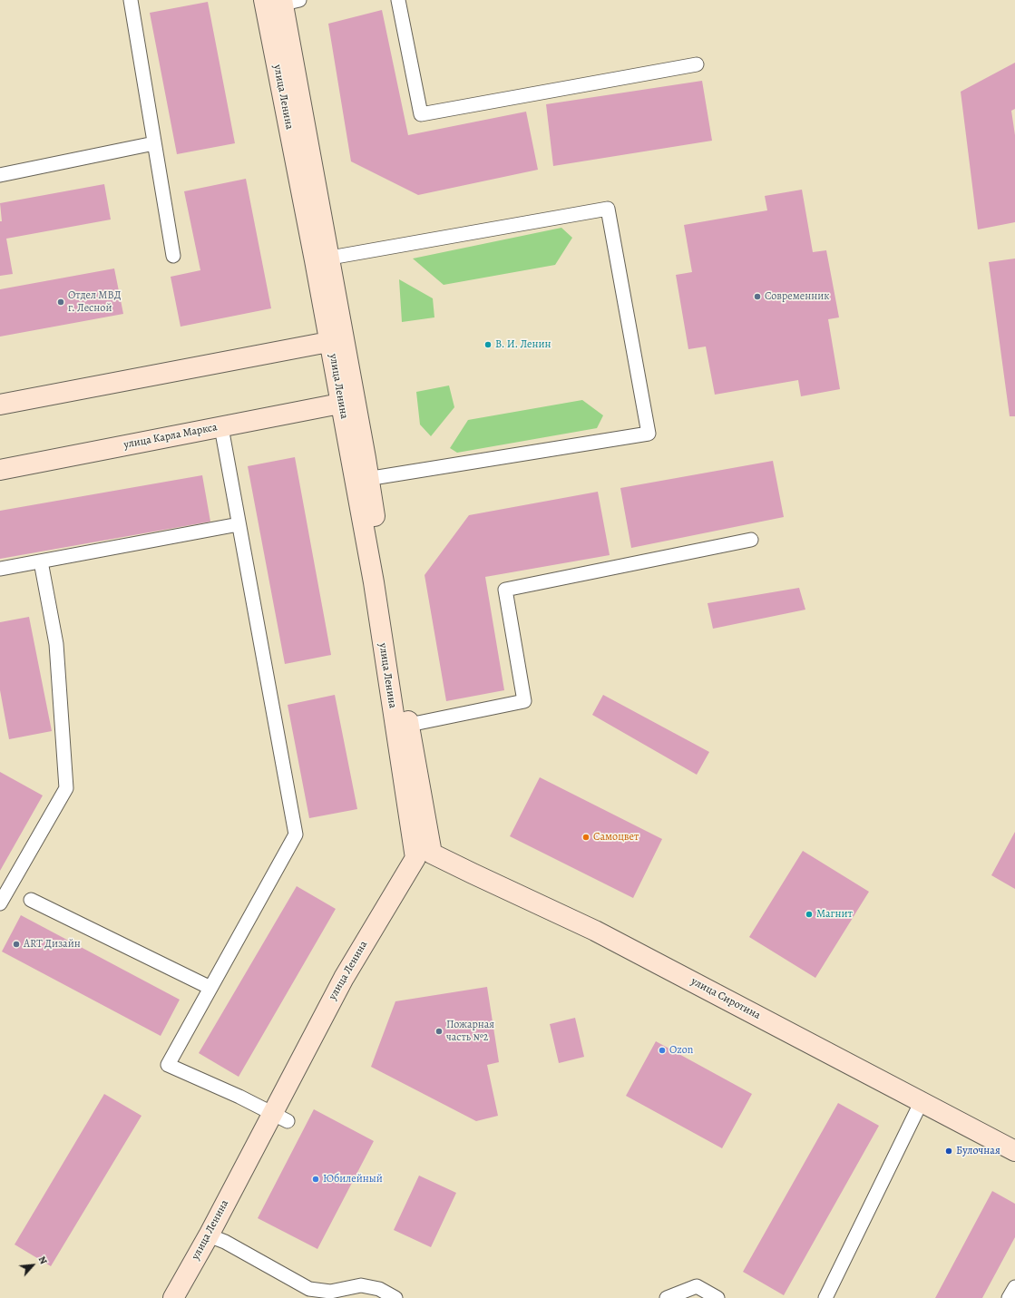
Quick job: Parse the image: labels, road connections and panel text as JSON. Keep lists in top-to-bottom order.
{
  "streets": {
    "main road": ["улица Ленина", "улица Карла Маркса", "улица Сиротина"]
  },
  "crossings": [
    ["улица Ленина", "улица Карла Маркса"],
    ["улица Ленина", "улица Сиротина"]
  ],
  "places": [
    "Современник",
    "Отдел МВД г. Лесной",
    "В. И. Ленин",
    "Самоцвет",
    "Магнит",
    "ART Дизайн",
    "Пожарная часть №2",
    "Ozon",
    "Булочная",
    "Юбилейный"
  ],
  "north": "top right"
}
